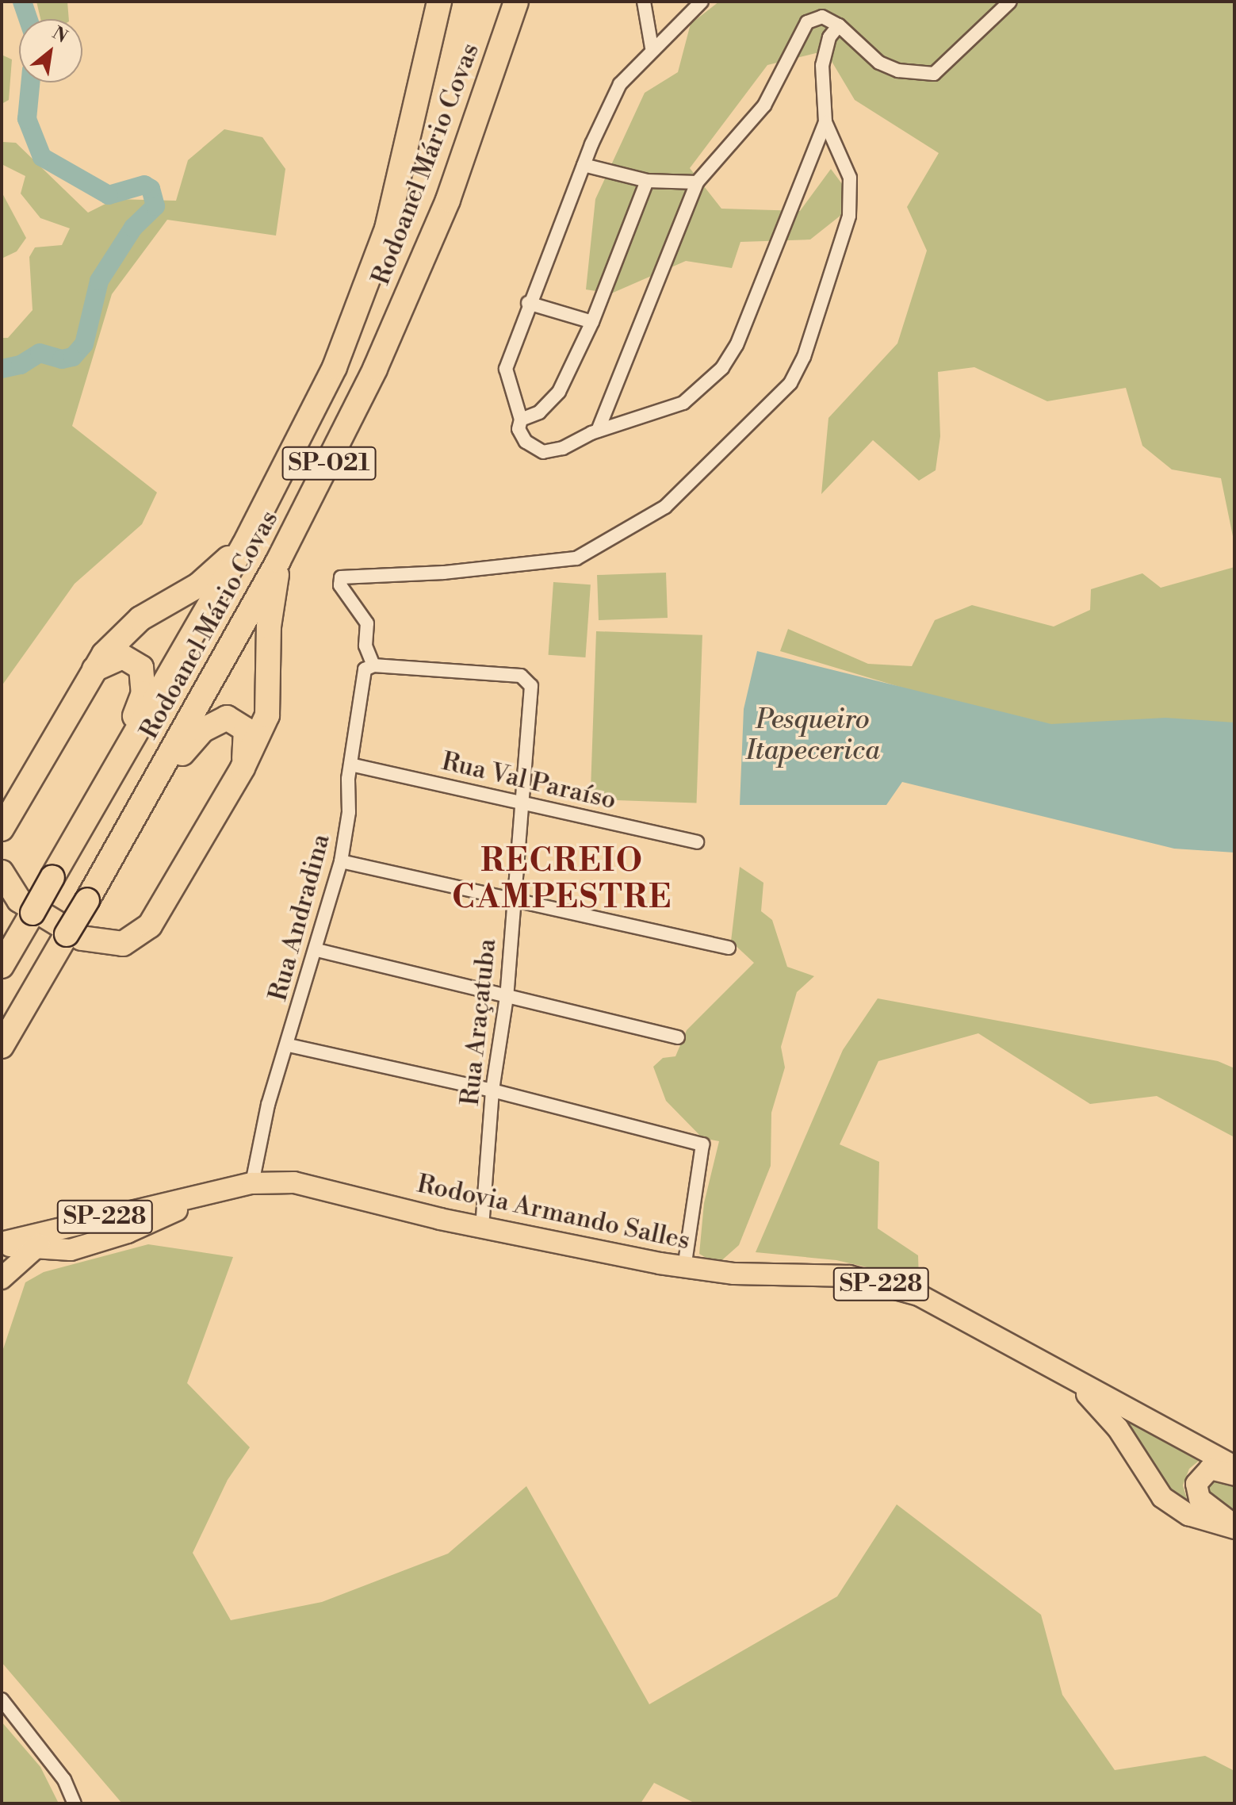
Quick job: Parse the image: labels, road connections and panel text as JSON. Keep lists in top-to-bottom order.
{
  "streets": {
    "highway": ["Rodoanel Mário Covas", "SP-021"],
    "main road": ["Rodovia Armando Salles", "SP-228"],
    "street": ["Rua Val Paraíso", "Rua Andradina", "Rua Araçatuba"]
  },
  "crossings": [
    ["Rua Val Paraíso", "Rua Andradina"],
    ["Rua Val Paraíso", "Rua Araçatuba"],
    ["Rua Andradina", "Rua Araçatuba"],
    ["Rua Andradina", "Rodovia Armando Salles"],
    ["Rua Araçatuba", "Rodovia Armando Salles"]
  ],
  "districts": ["RECREIO CAMPESTRE"],
  "water": ["Pesqueiro Itapecerica"],
  "north": "top right"
}
